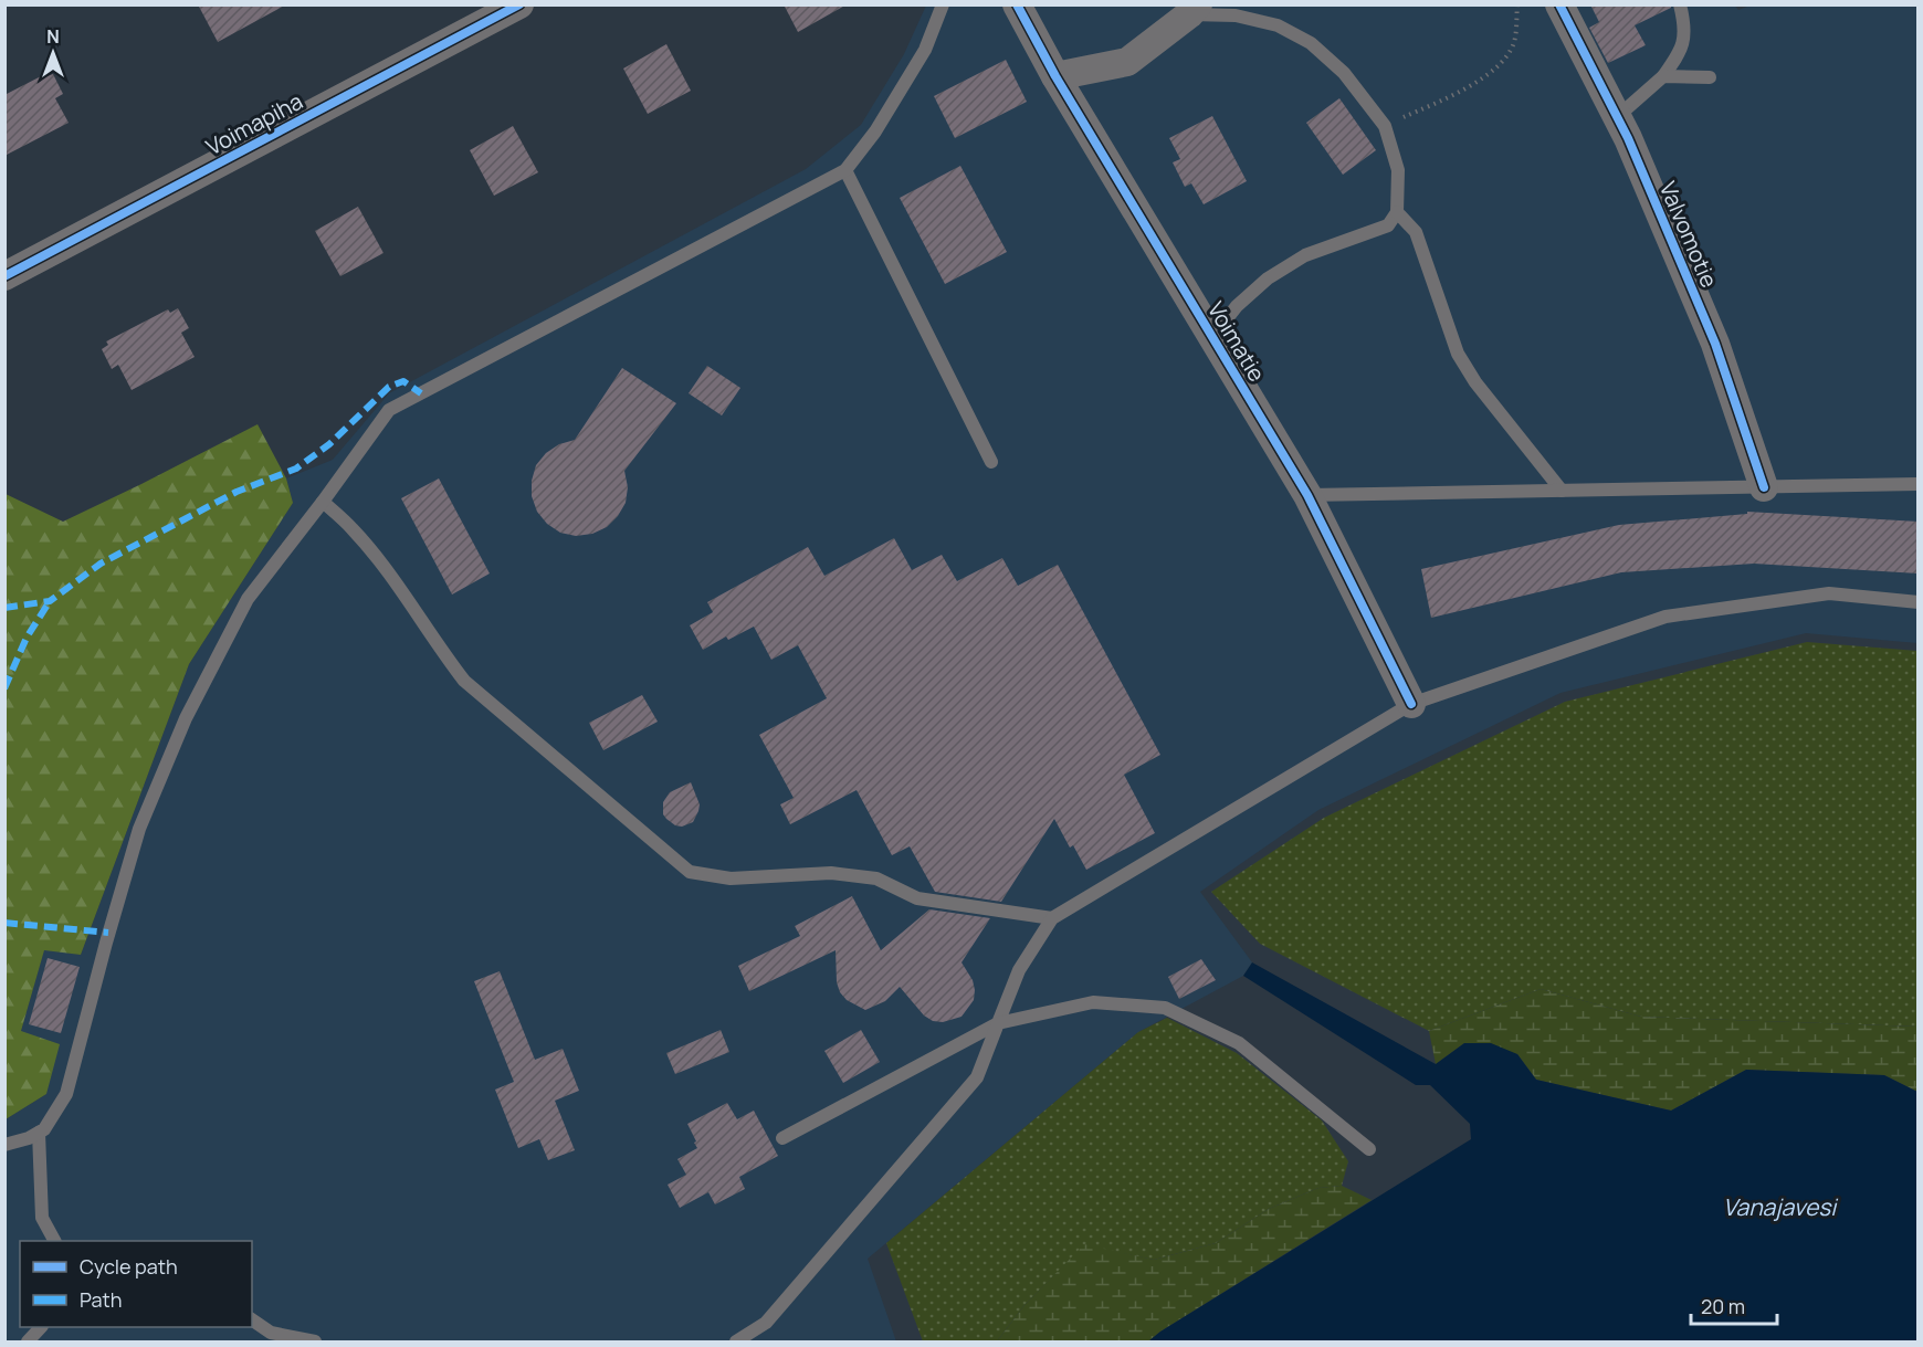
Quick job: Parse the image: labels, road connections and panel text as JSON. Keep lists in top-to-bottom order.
{
  "streets": {
    "street": ["Voimapiha", "Valvomotie", "Voimatie"]
  },
  "water": ["Vanajavesi"],
  "legend": ["Cycle path", "Path"],
  "scale_bar": "20 m",
  "north": "top"
}
